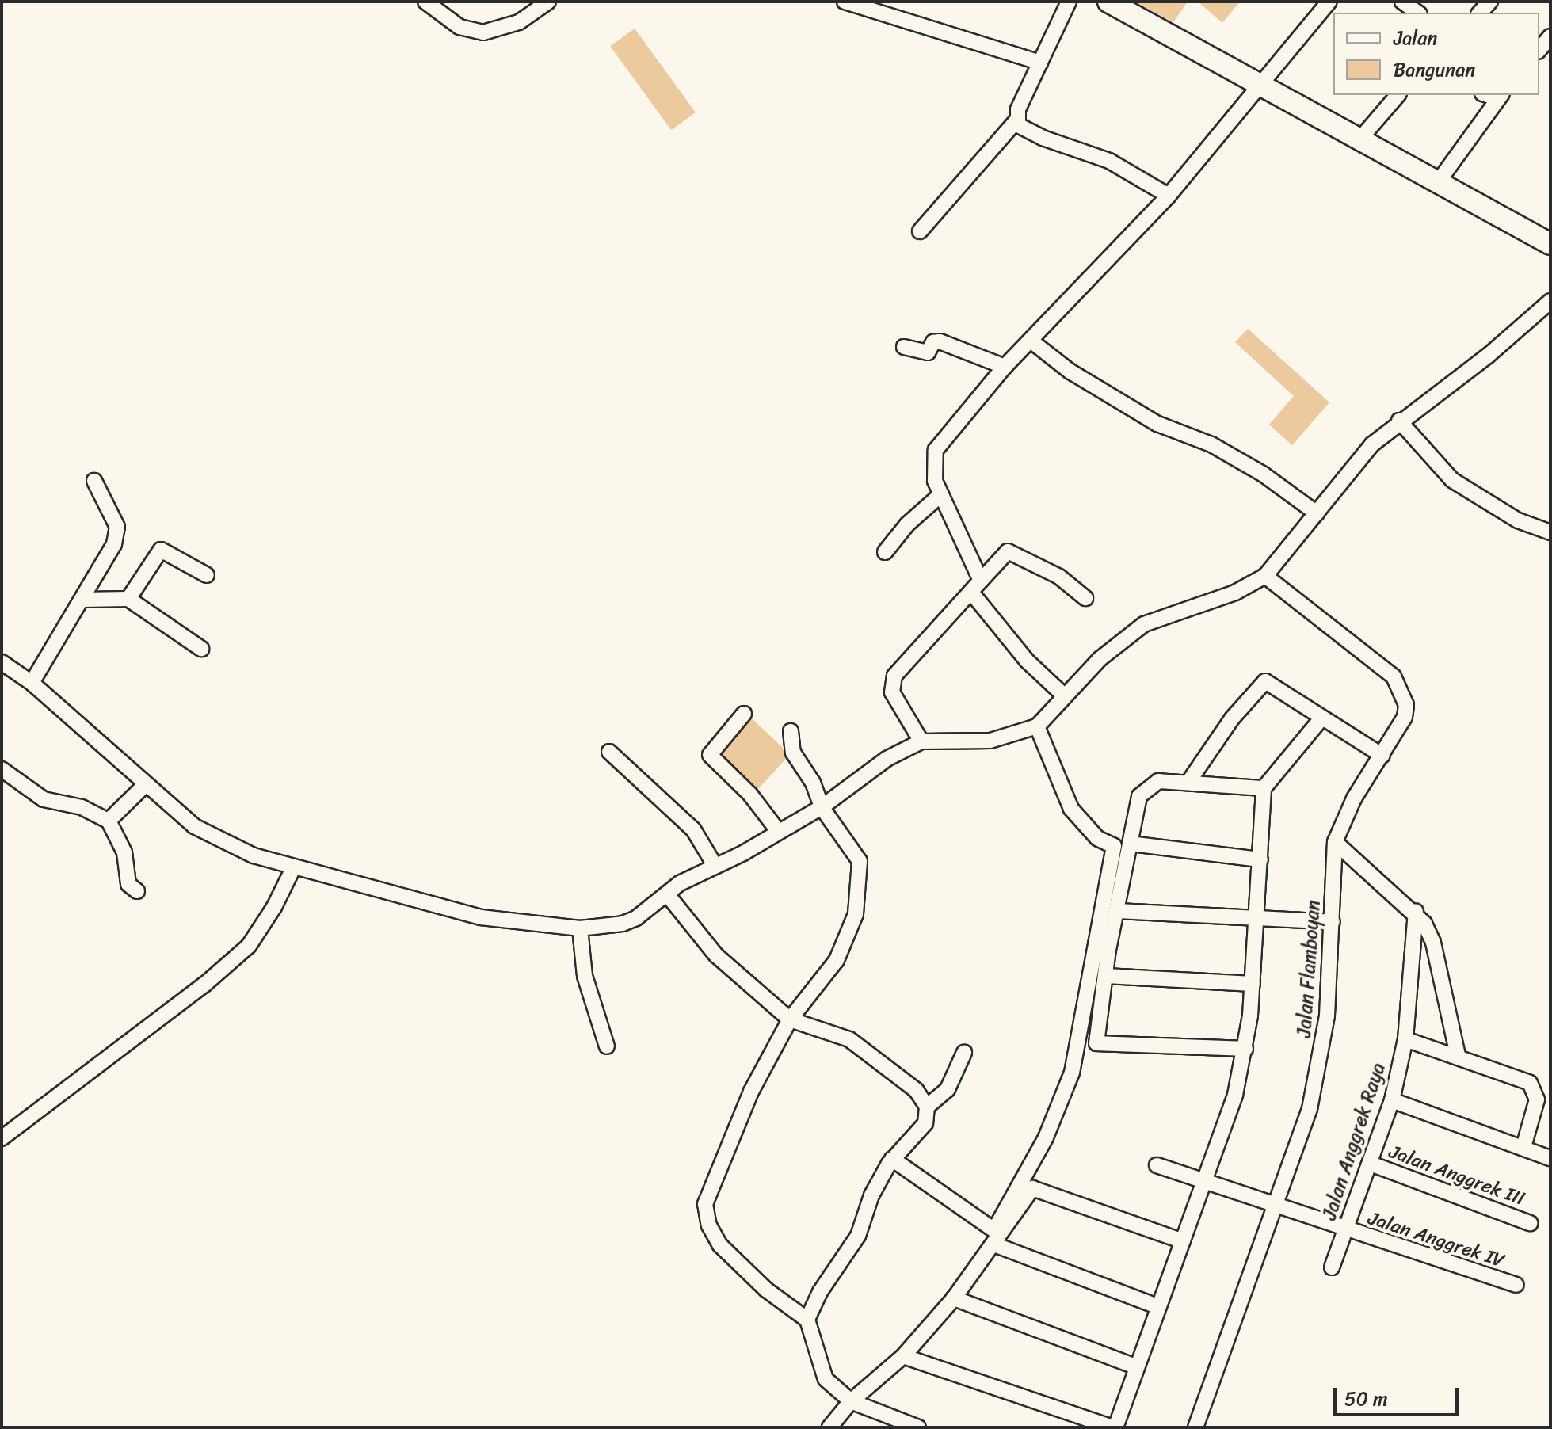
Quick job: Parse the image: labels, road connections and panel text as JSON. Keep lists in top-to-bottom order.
{
  "streets": {
    "street": [
      "Jalan Flamboyan",
      "Jalan Anggrek Raya",
      "Jalan Anggrek III",
      "Jalan Anggrek IV"
    ]
  },
  "crossings": [
    ["Jalan Flamboyan", "Jalan Anggrek IV"],
    ["Jalan Anggrek Raya", "Jalan Anggrek III"],
    ["Jalan Anggrek Raya", "Jalan Anggrek IV"]
  ],
  "legend": ["Jalan", "Bangunan"],
  "scale_bar": "50 m"
}
